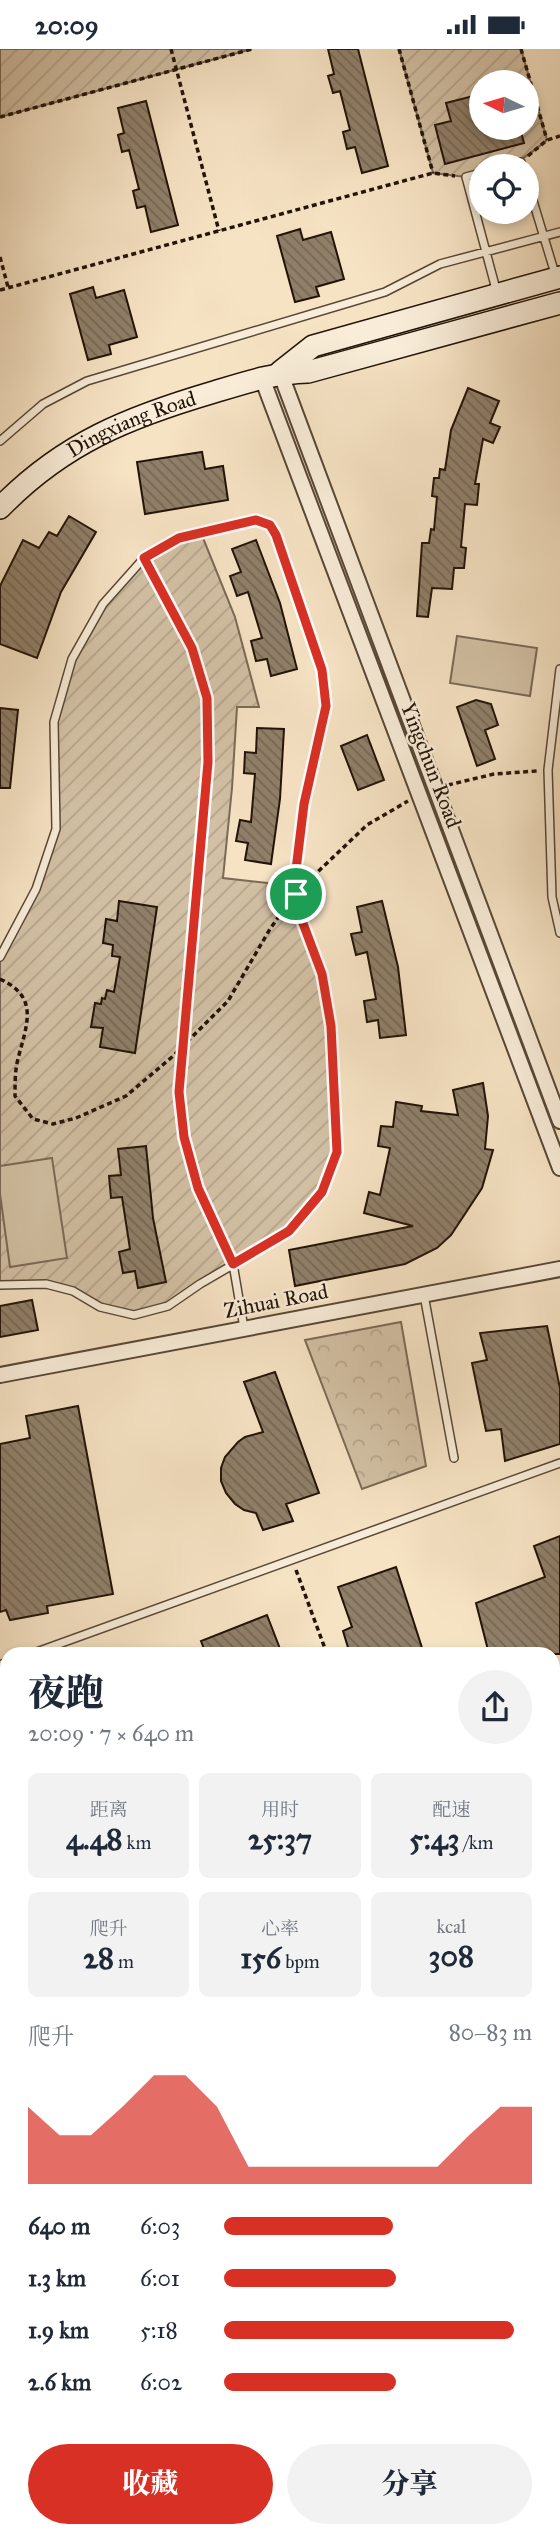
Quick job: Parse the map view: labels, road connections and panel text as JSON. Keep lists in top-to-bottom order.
{
  "streets": {
    "street": ["Dingxiang Road", "Yingchun Road", "Zihuai Road"]
  },
  "crossings": [
    ["Dingxiang Road", "Yingchun Road"]
  ],
  "north": "left",
  "page": {
    "status": "20:09",
    "heading": ["夜跑", "20:09 · 7 × 640 m"],
    "stats": [
      ["距离", "4.48 km"],
      ["用时", "25:37"],
      ["配速", "5:43 /km"],
      ["爬升", "28 m"],
      ["心率", "156 bpm"],
      ["kcal", "308"]
    ],
    "chart": ["爬升", "80–83 m"],
    "list": [
      {
        "name": "640 m",
        "note": "6:03"
      },
      {
        "name": "1.3 km",
        "note": "6:01"
      },
      {
        "name": "1.9 km",
        "note": "5:18"
      },
      {
        "name": "2.6 km",
        "note": "6:02"
      }
    ],
    "buttons": ["收藏", "分享"]
  }
}
